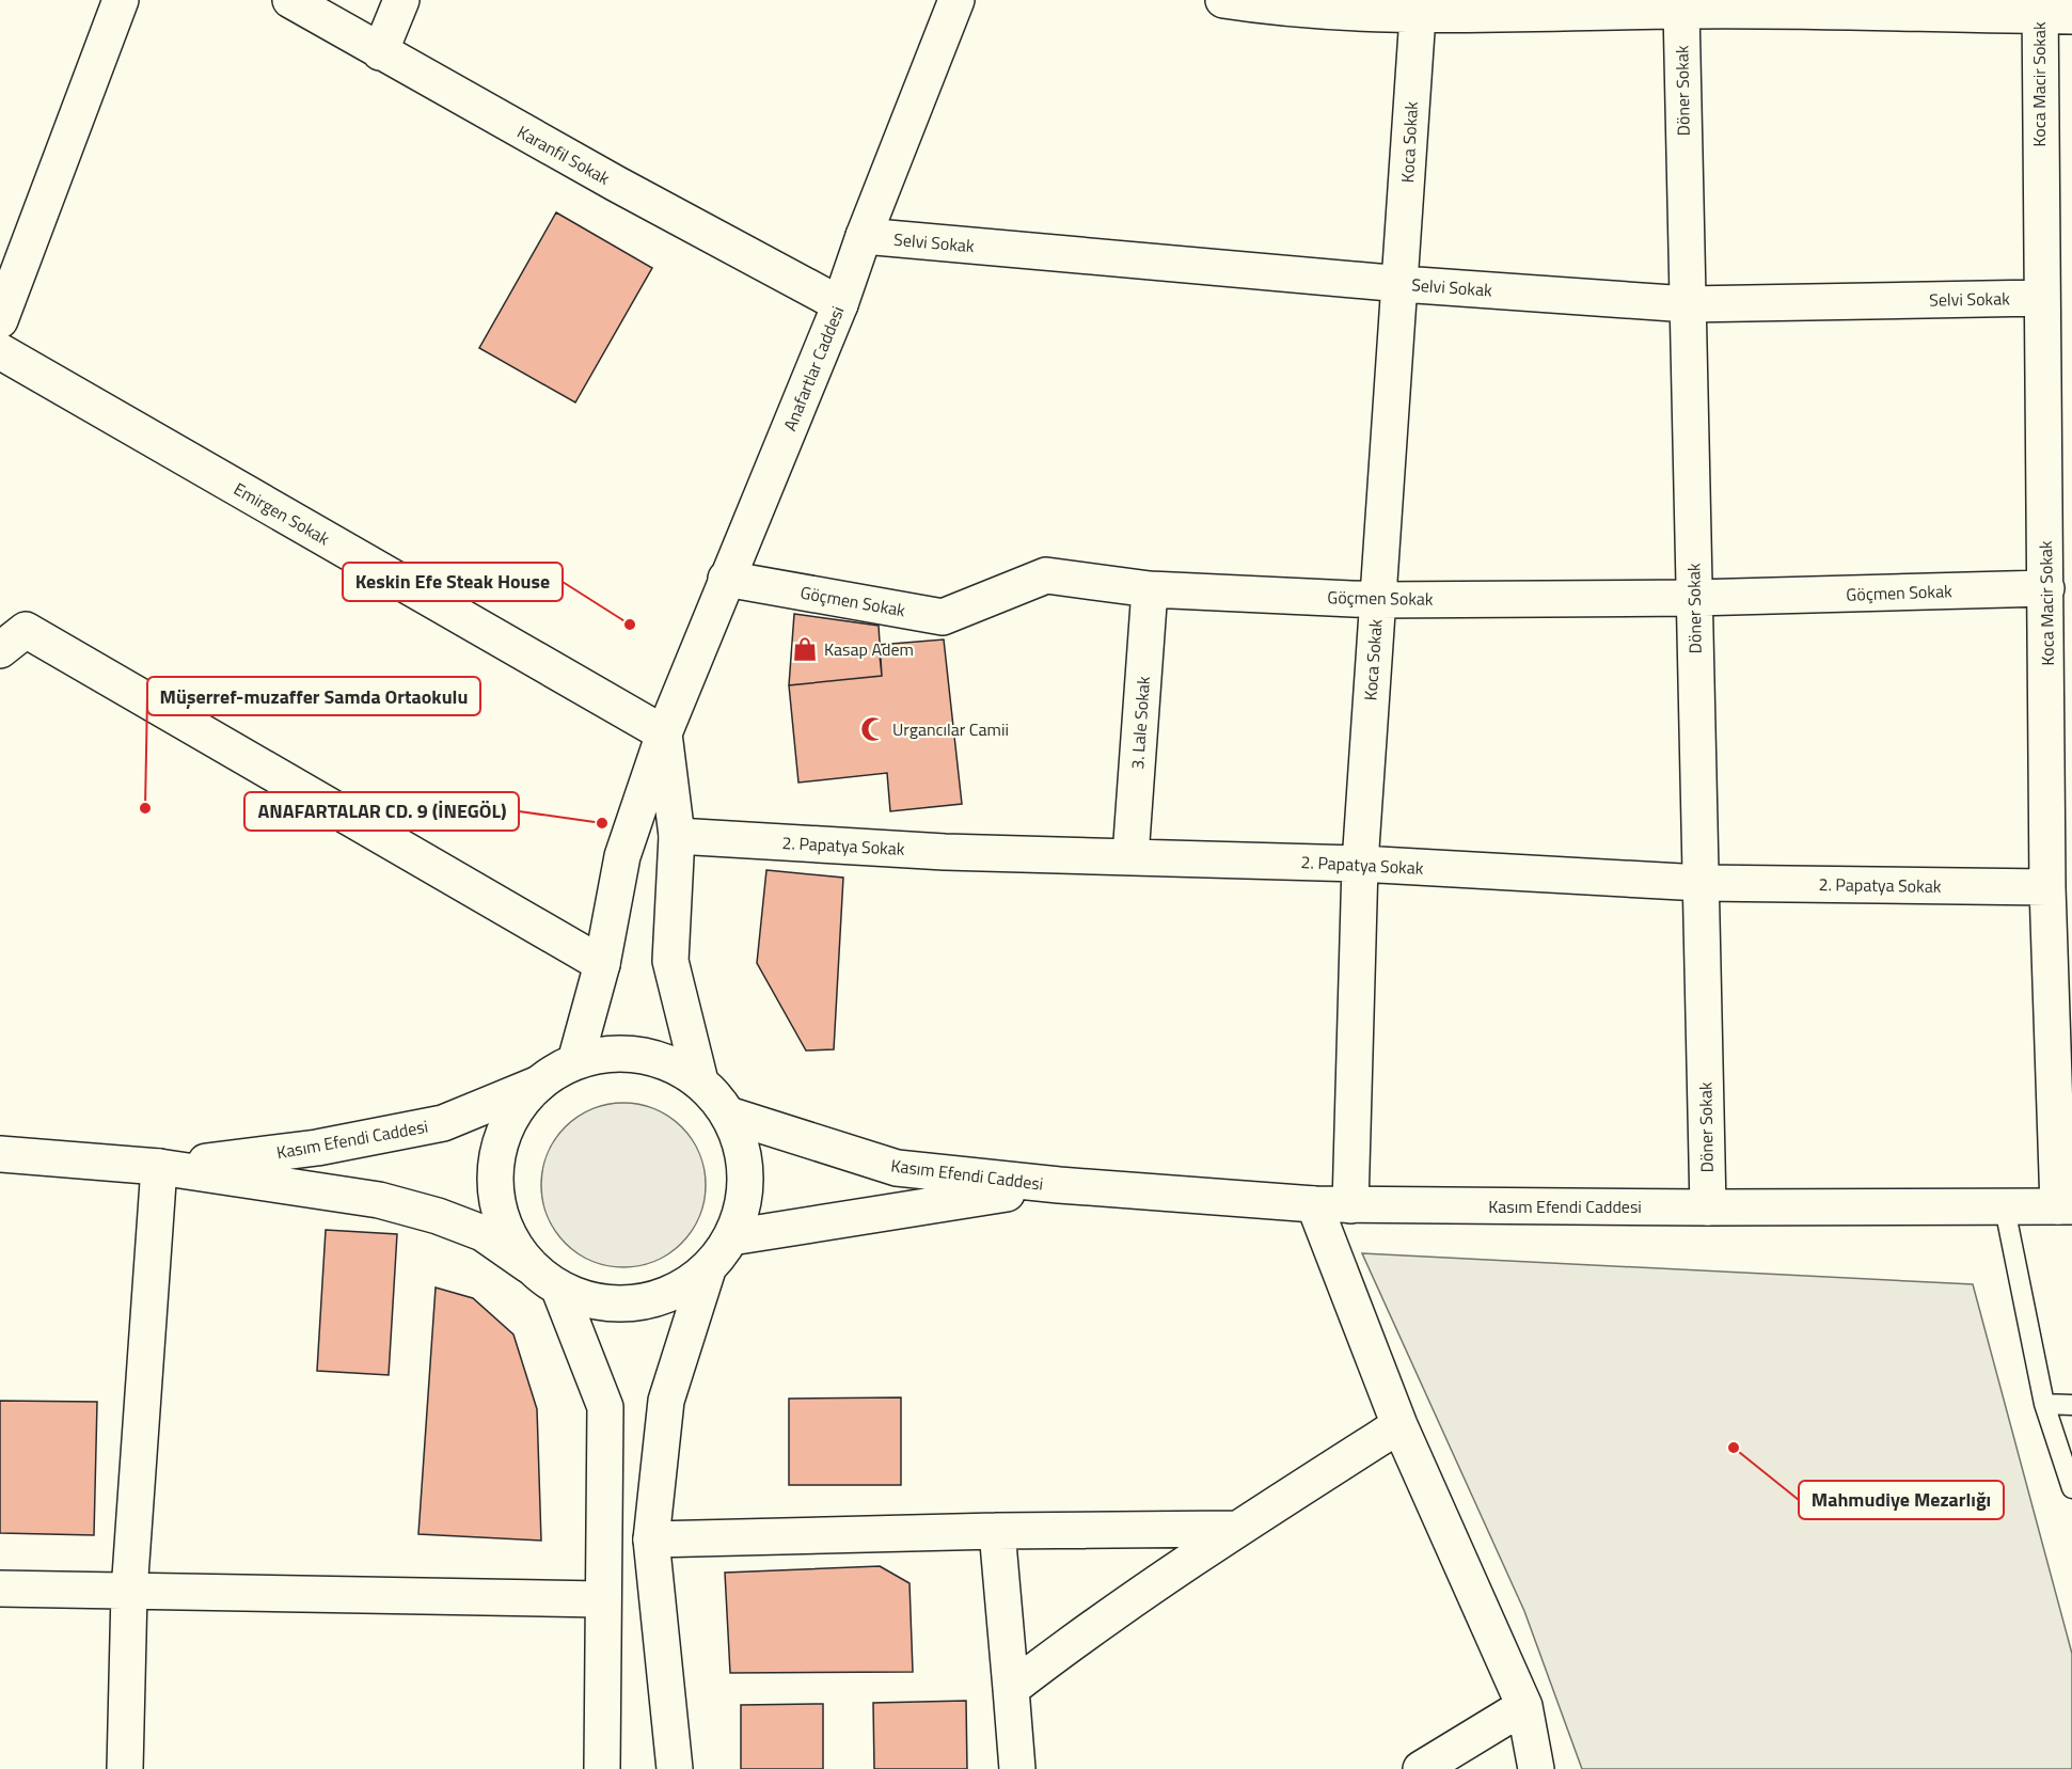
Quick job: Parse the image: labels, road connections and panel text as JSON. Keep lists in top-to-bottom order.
{
  "streets": {
    "street": [
      "Koca Macir Sokak",
      "Döner Sokak",
      "Koca Sokak",
      "Karanfil Sokak",
      "Selvi Sokak",
      "Anafartlar Caddesi",
      "Emirgen Sokak",
      "Göçmen Sokak",
      "3. Lale Sokak",
      "2. Papatya Sokak",
      "Kasım Efendi Caddesi"
    ]
  },
  "crossings": [
    ["Koca Macir Sokak", "Selvi Sokak"],
    ["Koca Macir Sokak", "Göçmen Sokak"],
    ["Koca Macir Sokak", "2. Papatya Sokak"],
    ["Koca Macir Sokak", "Kasım Efendi Caddesi"],
    ["Döner Sokak", "Selvi Sokak"],
    ["Döner Sokak", "Göçmen Sokak"],
    ["Döner Sokak", "2. Papatya Sokak"],
    ["Döner Sokak", "Kasım Efendi Caddesi"],
    ["Koca Sokak", "Selvi Sokak"],
    ["Koca Sokak", "Göçmen Sokak"],
    ["Koca Sokak", "2. Papatya Sokak"],
    ["Koca Sokak", "Kasım Efendi Caddesi"],
    ["Karanfil Sokak", "Anafartlar Caddesi"],
    ["Selvi Sokak", "Anafartlar Caddesi"],
    ["Anafartlar Caddesi", "Emirgen Sokak"],
    ["Anafartlar Caddesi", "Göçmen Sokak"],
    ["Göçmen Sokak", "3. Lale Sokak"],
    ["3. Lale Sokak", "2. Papatya Sokak"]
  ],
  "places": {
    "other": [
      "Keskin Efe Steak House",
      "Müşerref-muzaffer Samda Ortaokulu",
      "ANAFARTALAR CD. 9 (İNEGÖL)",
      "Mahmudiye Mezarlığı"
    ],
    "shop": ["Kasap Adem"],
    "mosque": ["Urgancılar Camii"]
  }
}
